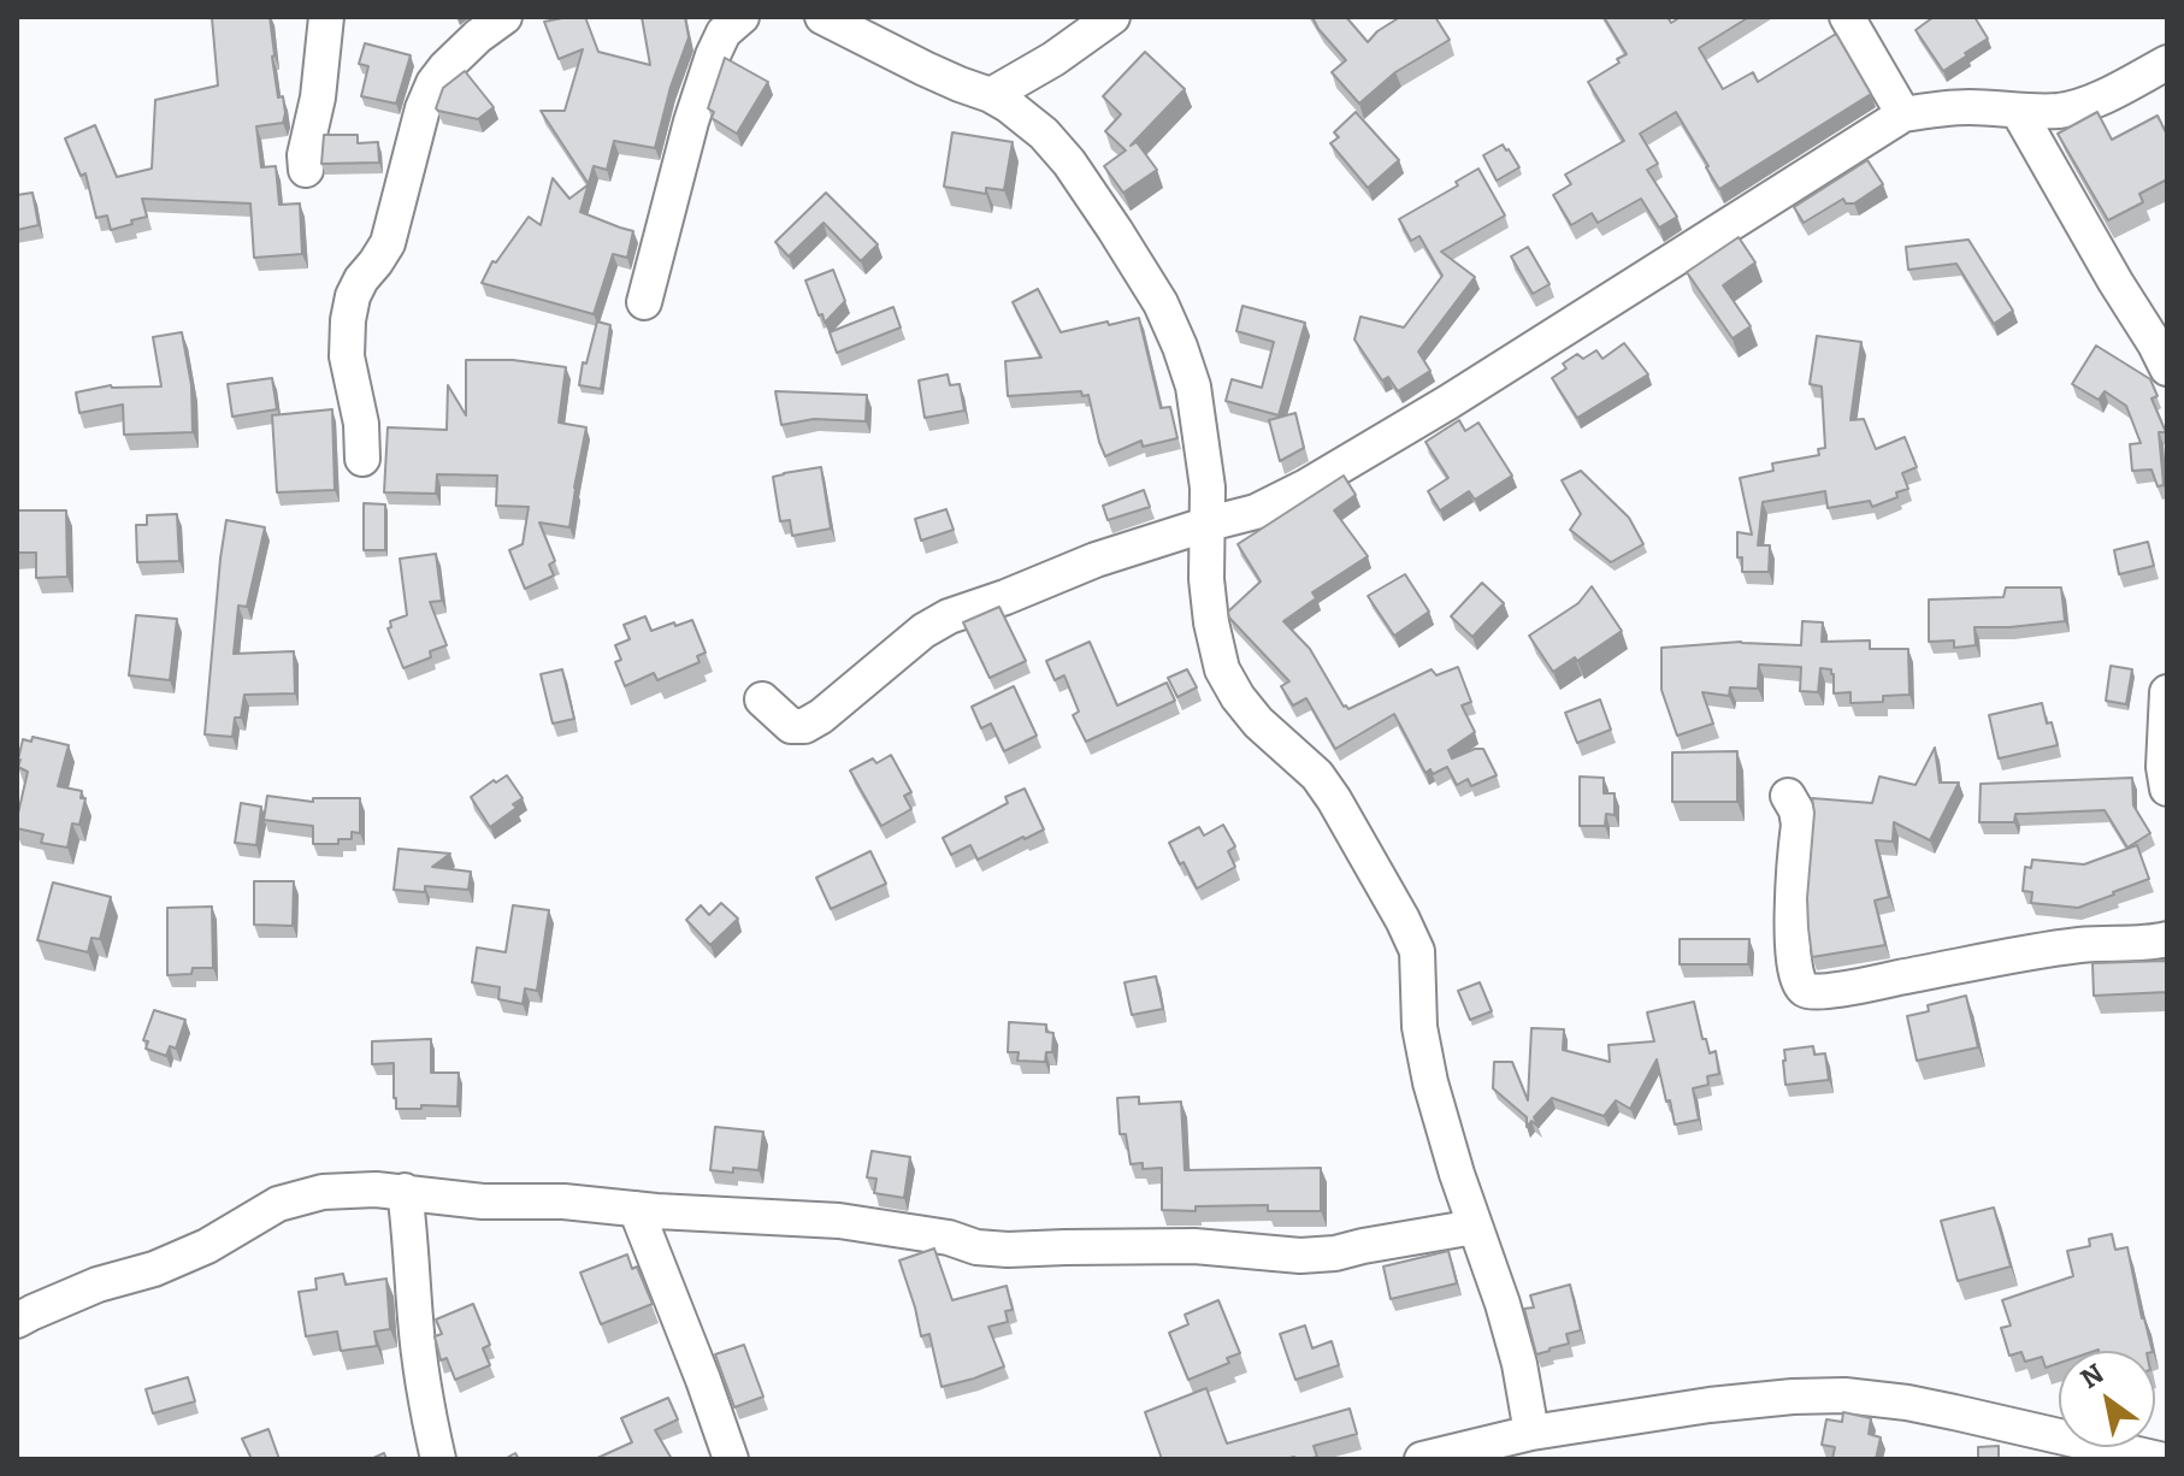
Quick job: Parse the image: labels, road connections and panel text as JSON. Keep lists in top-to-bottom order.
{
  "north": "top left"
}
